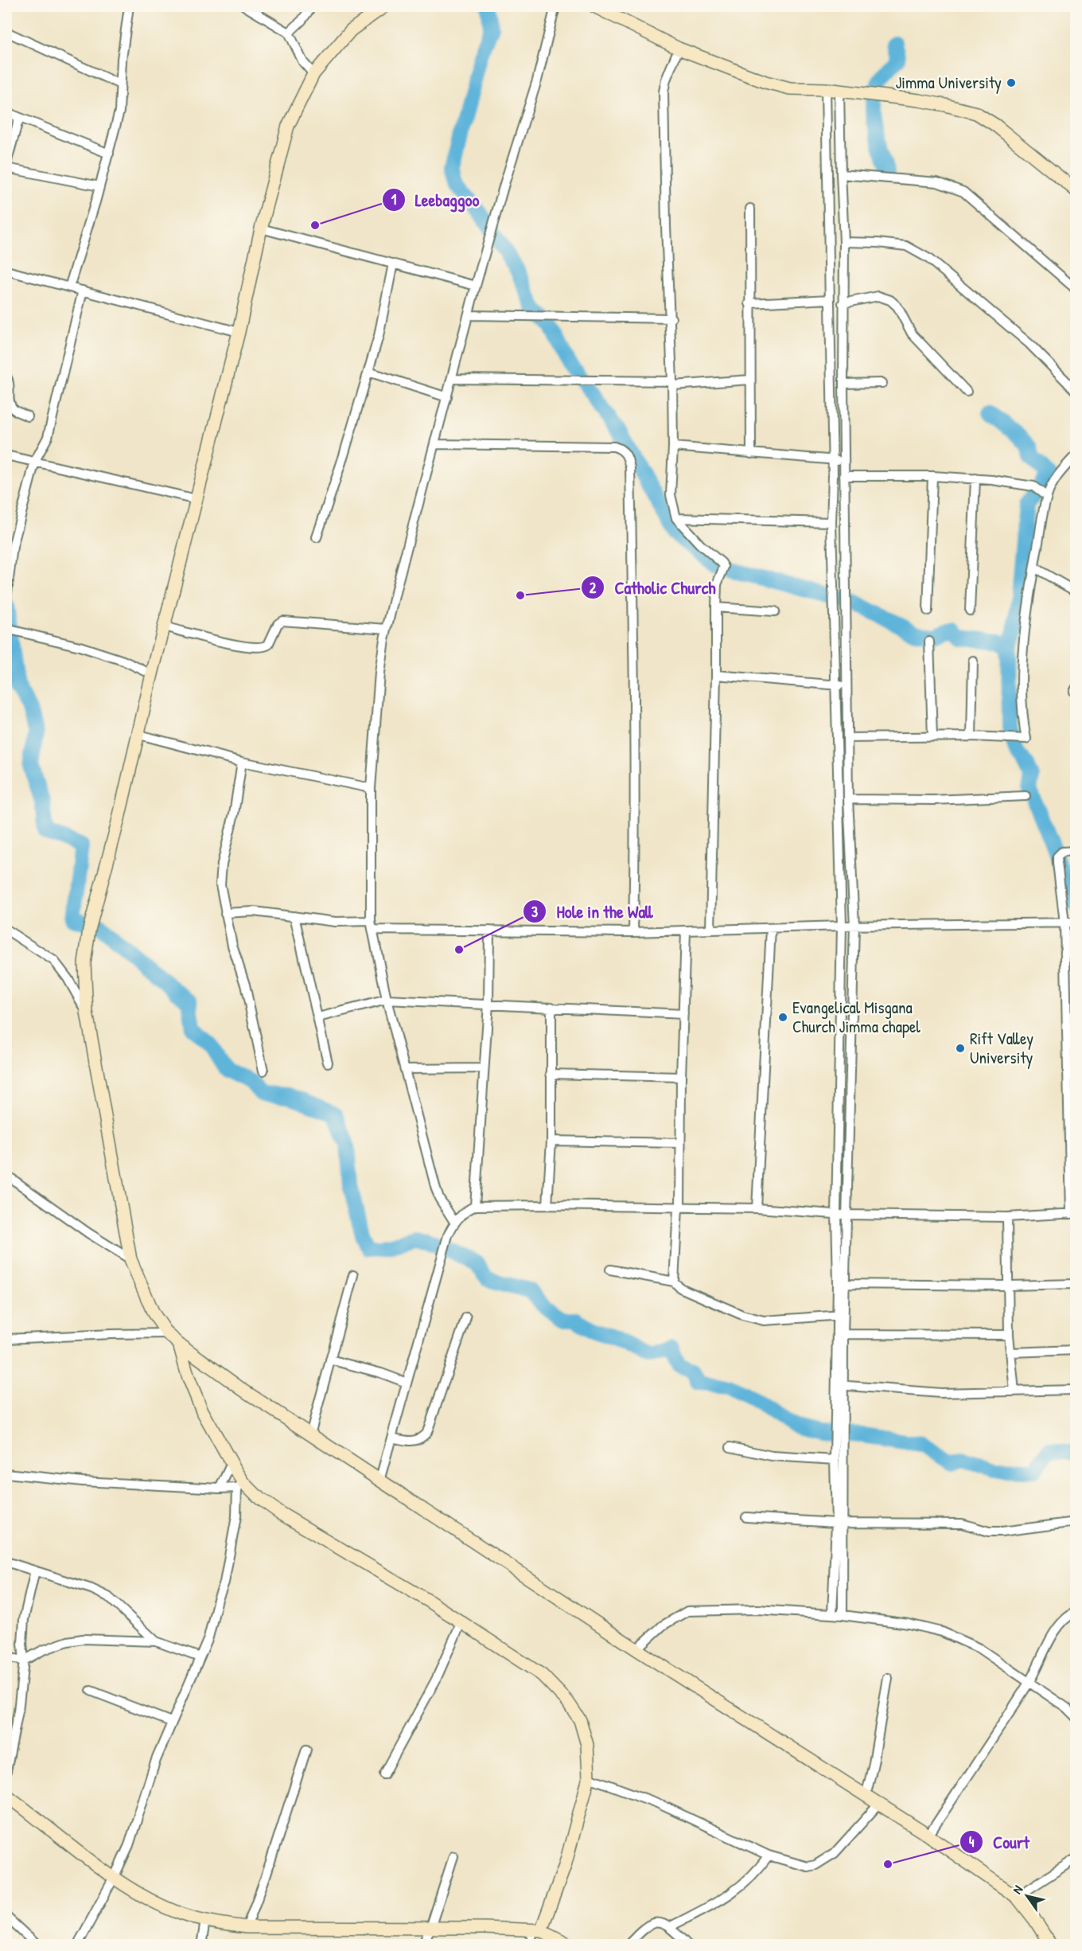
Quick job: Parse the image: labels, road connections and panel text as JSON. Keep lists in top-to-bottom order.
{
  "places": [
    "Jimma University",
    "Leebaggoo",
    "Catholic Church",
    "Hole in the Wall",
    "Evangelical Misgana Church Jimma chapel",
    "Rift Valley University",
    "Court"
  ],
  "north": "top left"
}
